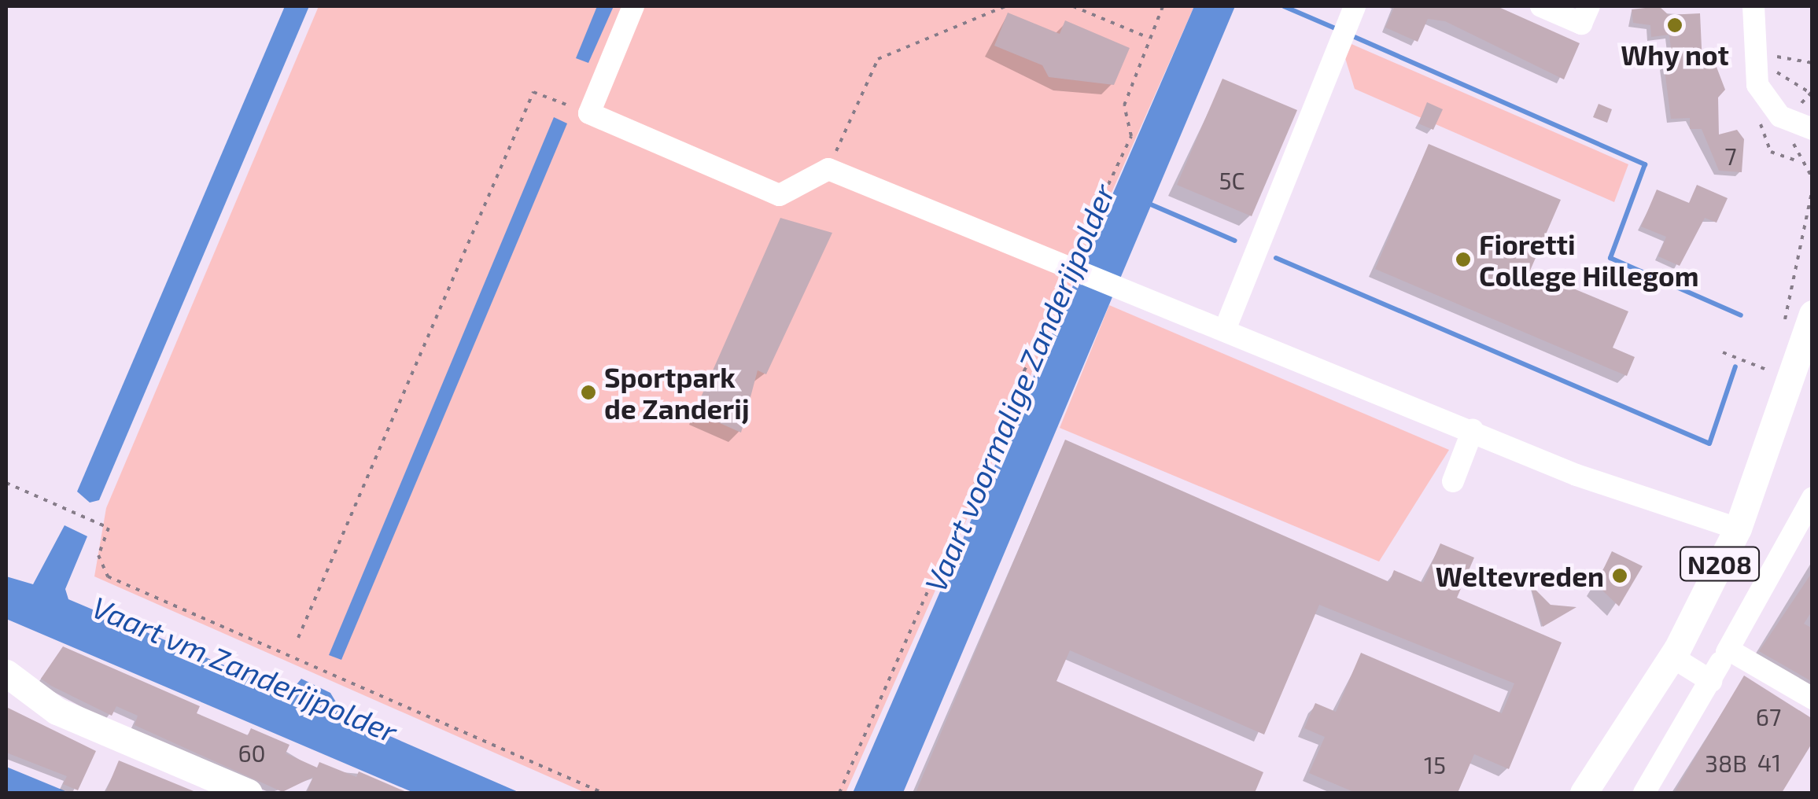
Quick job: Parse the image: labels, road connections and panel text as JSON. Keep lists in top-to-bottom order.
{
  "streets": {
    "main road": ["N208"]
  },
  "water": ["Vaart voormalige Zanderijpolder", "Vaart vm Zanderijpolder"],
  "places": [
    "Why not",
    "Fioretti College Hillegom",
    "Sportpark de Zanderij",
    "Weltevreden"
  ],
  "house_numbers": [
    "7",
    "5C",
    "67",
    "60",
    "41",
    "38B",
    "15"
  ]
}
